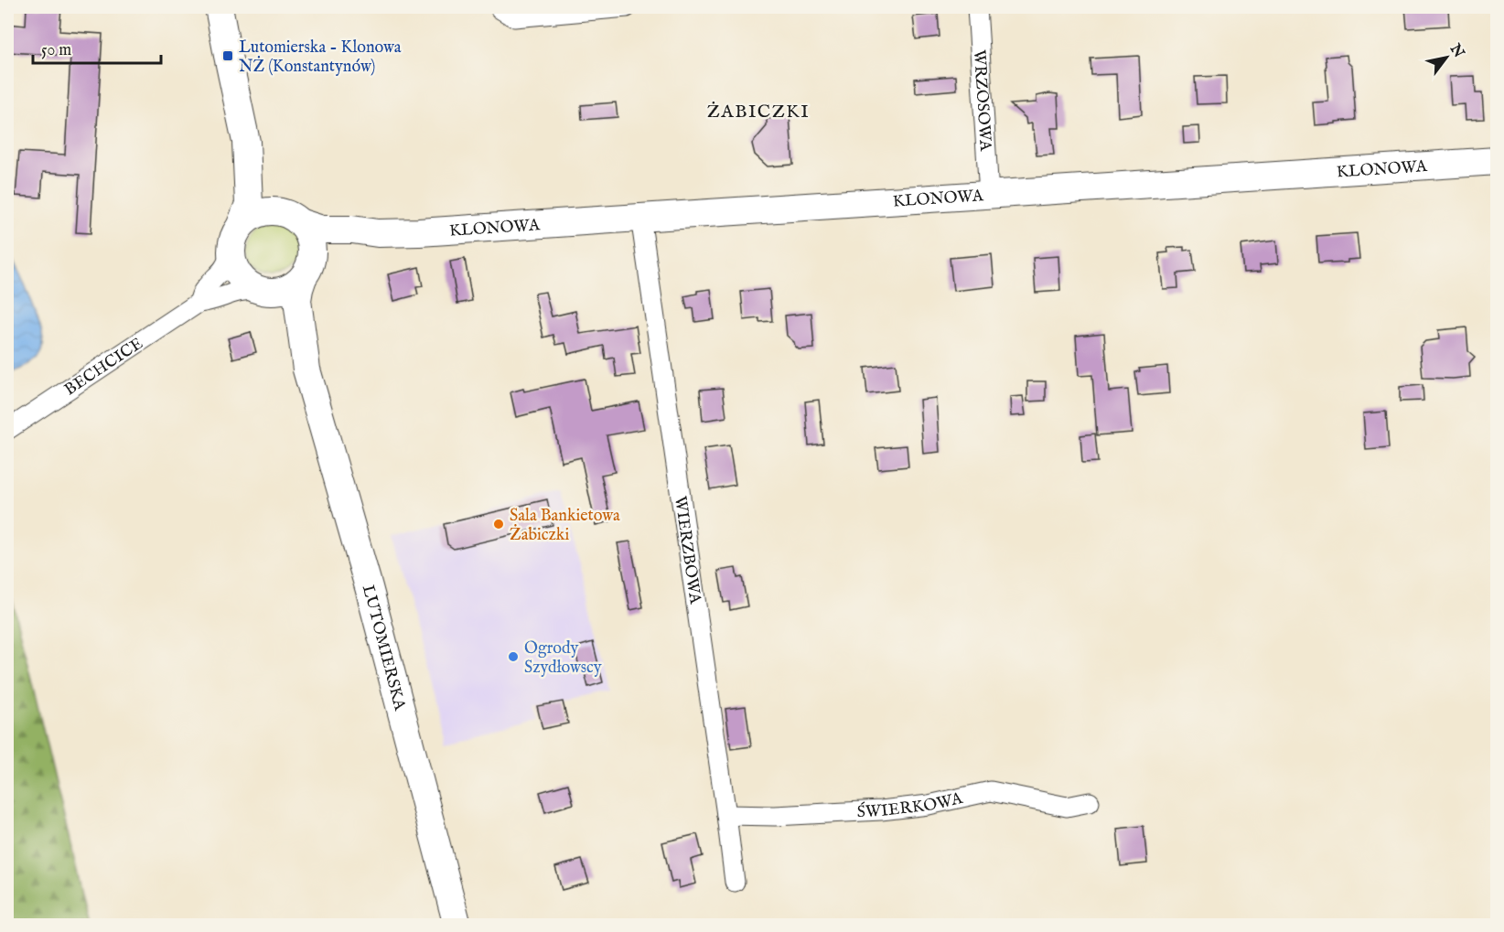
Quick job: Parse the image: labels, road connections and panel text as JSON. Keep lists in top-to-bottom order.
{
  "streets": {
    "main road": ["KLONOWA", "LUTOMIERSKA"],
    "street": [
      "WRZOSOWA",
      "BECHCICE",
      "WIERZBOWA",
      "ŚWIERKOWA"
    ]
  },
  "crossings": [
    ["WRZOSOWA", "KLONOWA"],
    ["KLONOWA", "BECHCICE"],
    ["KLONOWA", "WIERZBOWA"],
    ["KLONOWA", "LUTOMIERSKA"],
    ["BECHCICE", "LUTOMIERSKA"],
    ["WIERZBOWA", "ŚWIERKOWA"]
  ],
  "districts": ["ŻABICZKI"],
  "places": {
    "transit": ["Lutomierska - Klonowa NŻ (Konstantynów)"],
    "other": ["Sala Bankietowa Żabiczki", "Ogrody Szydłowscy"]
  },
  "scale_bar": "50 m",
  "north": "top right"
}
